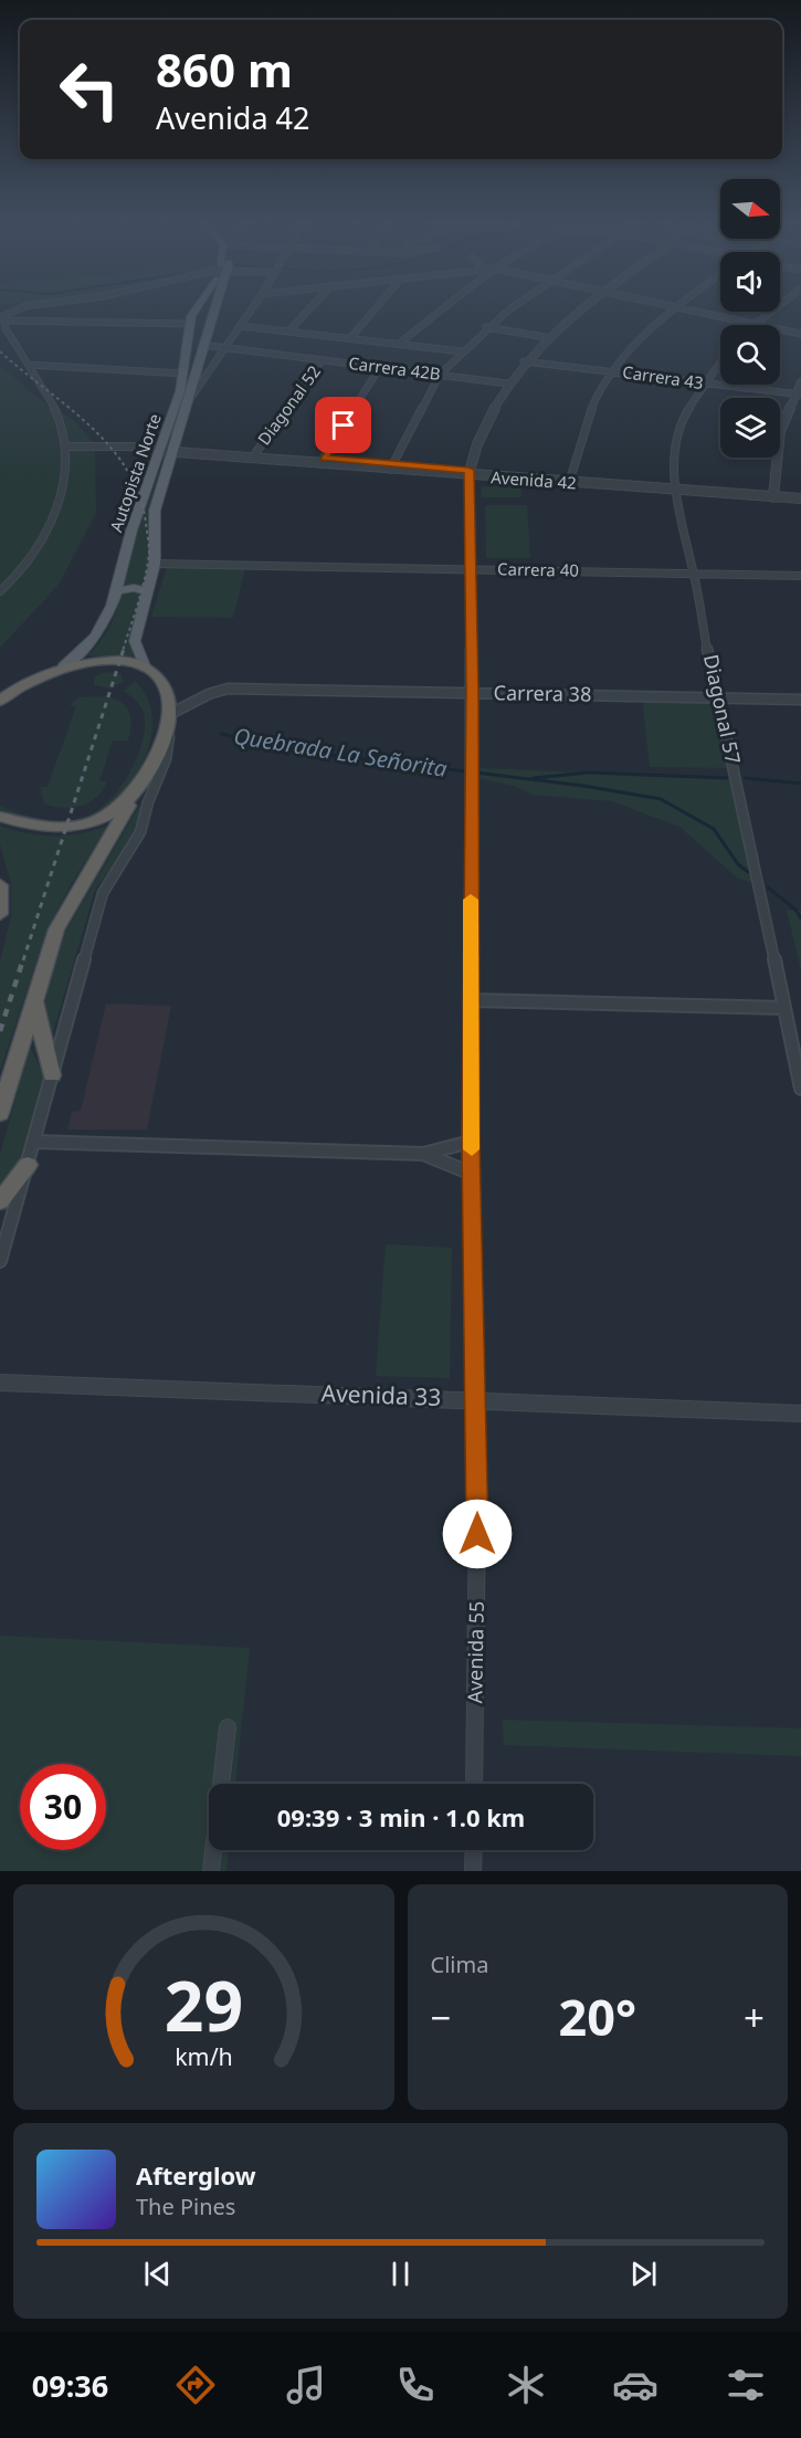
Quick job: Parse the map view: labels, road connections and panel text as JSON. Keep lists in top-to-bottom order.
{
  "streets": {
    "main road": ["Autopista Norte"],
    "street": [
      "Carrera 42B",
      "Carrera 43",
      "Diagonal 52",
      "Avenida 42",
      "Carrera 40",
      "Carrera 38",
      "Diagonal 57",
      "Avenida 33",
      "Avenida 55"
    ]
  },
  "crossings": [
    ["Carrera 42B", "Diagonal 52"],
    ["Carrera 42B", "Autopista Norte"],
    ["Carrera 43", "Diagonal 57"],
    ["Diagonal 52", "Avenida 42"],
    ["Autopista Norte", "Avenida 42"],
    ["Autopista Norte", "Carrera 40"],
    ["Avenida 42", "Diagonal 57"],
    ["Avenida 42", "Avenida 55"],
    ["Carrera 40", "Diagonal 57"],
    ["Carrera 40", "Avenida 55"],
    ["Carrera 38", "Diagonal 57"],
    ["Carrera 38", "Avenida 55"],
    ["Avenida 33", "Avenida 55"]
  ],
  "water": ["Quebrada La Señorita"],
  "north": "right",
  "page": {
    "turn": ["860 m", "Avenida 42"],
    "limit": "30",
    "trip": "09:39 · 3 min · 1.0 km",
    "tile": "Clima",
    "heat": ["−", "20°", "+"],
    "song": ["Afterglow", "The Pines"],
    "tabs": "09:36",
    "gauge": ["29", "km/h"]
  }
}
